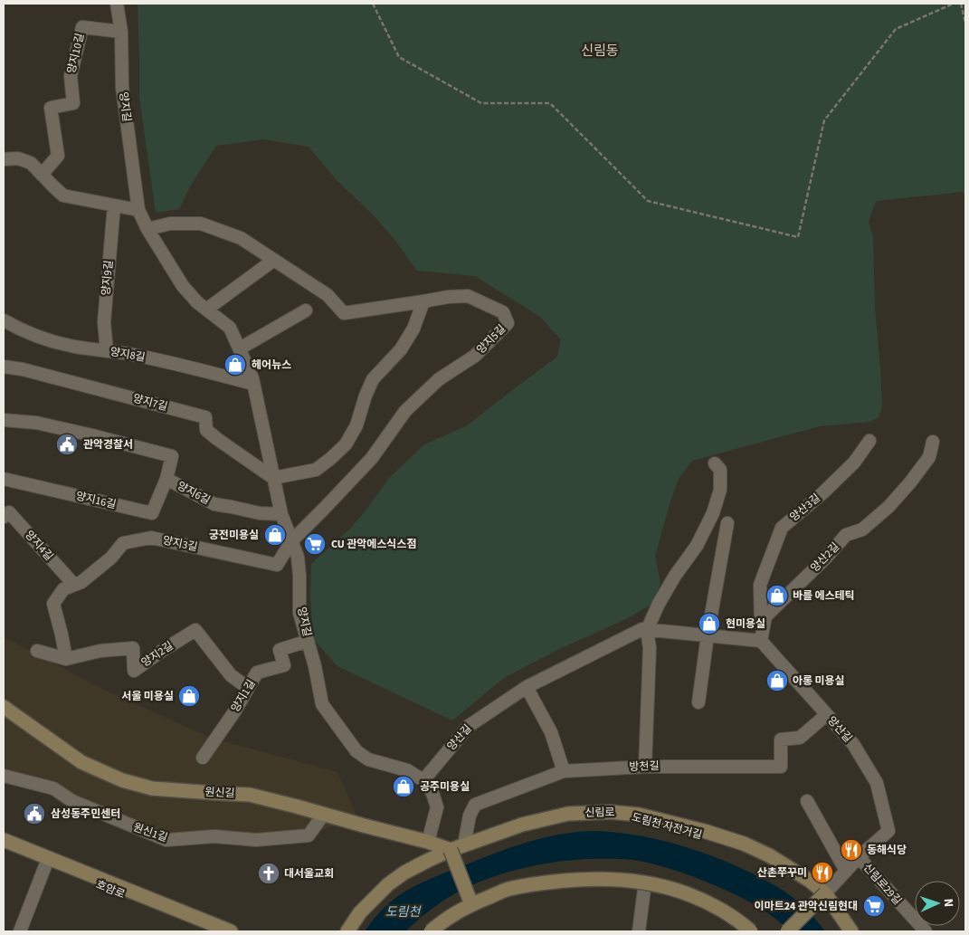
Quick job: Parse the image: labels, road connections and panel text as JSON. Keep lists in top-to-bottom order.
{
  "streets": {
    "main road": ["원신길", "신림로", "호암로"],
    "street": [
      "양지10길",
      "양지길",
      "양지9길",
      "양지5길",
      "양지8길",
      "양지7길",
      "양지6길",
      "양지16길",
      "양산3길",
      "양지3길",
      "양지4길",
      "양산2길",
      "양지2길",
      "양지1길",
      "양산길",
      "방천길",
      "원신1길",
      "신림로29길"
    ]
  },
  "crossings": [
    ["양지10길", "양지길"],
    ["양지길", "양지5길"],
    ["양지길", "양지8길"],
    ["양지길", "양지7길"],
    ["양지길", "양지6길"],
    ["양지길", "양지3길"],
    ["양지길", "양지1길"],
    ["양지길", "양산길"],
    ["양지9길", "양지8길"],
    ["양지5길", "양지3길"],
    ["양지6길", "양지16길"],
    ["양산3길", "양산2길"],
    ["양산3길", "양산길"],
    ["양지3길", "양지4길"],
    ["양지3길", "양지2길"],
    ["양산2길", "양산길"],
    ["양지2길", "양지1길"],
    ["양산길", "방천길"],
    ["양산길", "신림로"],
    ["양산길", "신림로29길"],
    ["방천길", "신림로"],
    ["원신길", "신림로"],
    ["원신길", "원신1길"]
  ],
  "districts": ["신림동"],
  "water": ["도림천"],
  "places": {
    "shop": [
      "헤어뉴스",
      "궁전미용실",
      "바를 에스테틱",
      "현미용실",
      "아롱 미용실",
      "서울 미용실",
      "공주미용실"
    ],
    "public building": ["관악경찰서", "삼성동주민센터"],
    "supermarket": ["CU 관악에스식스점", "이마트24 관악신림현대"],
    "restaurant": ["동해식당", "산촌쭈꾸미"],
    "church": ["대서울교회"]
  },
  "north": "right"
}
